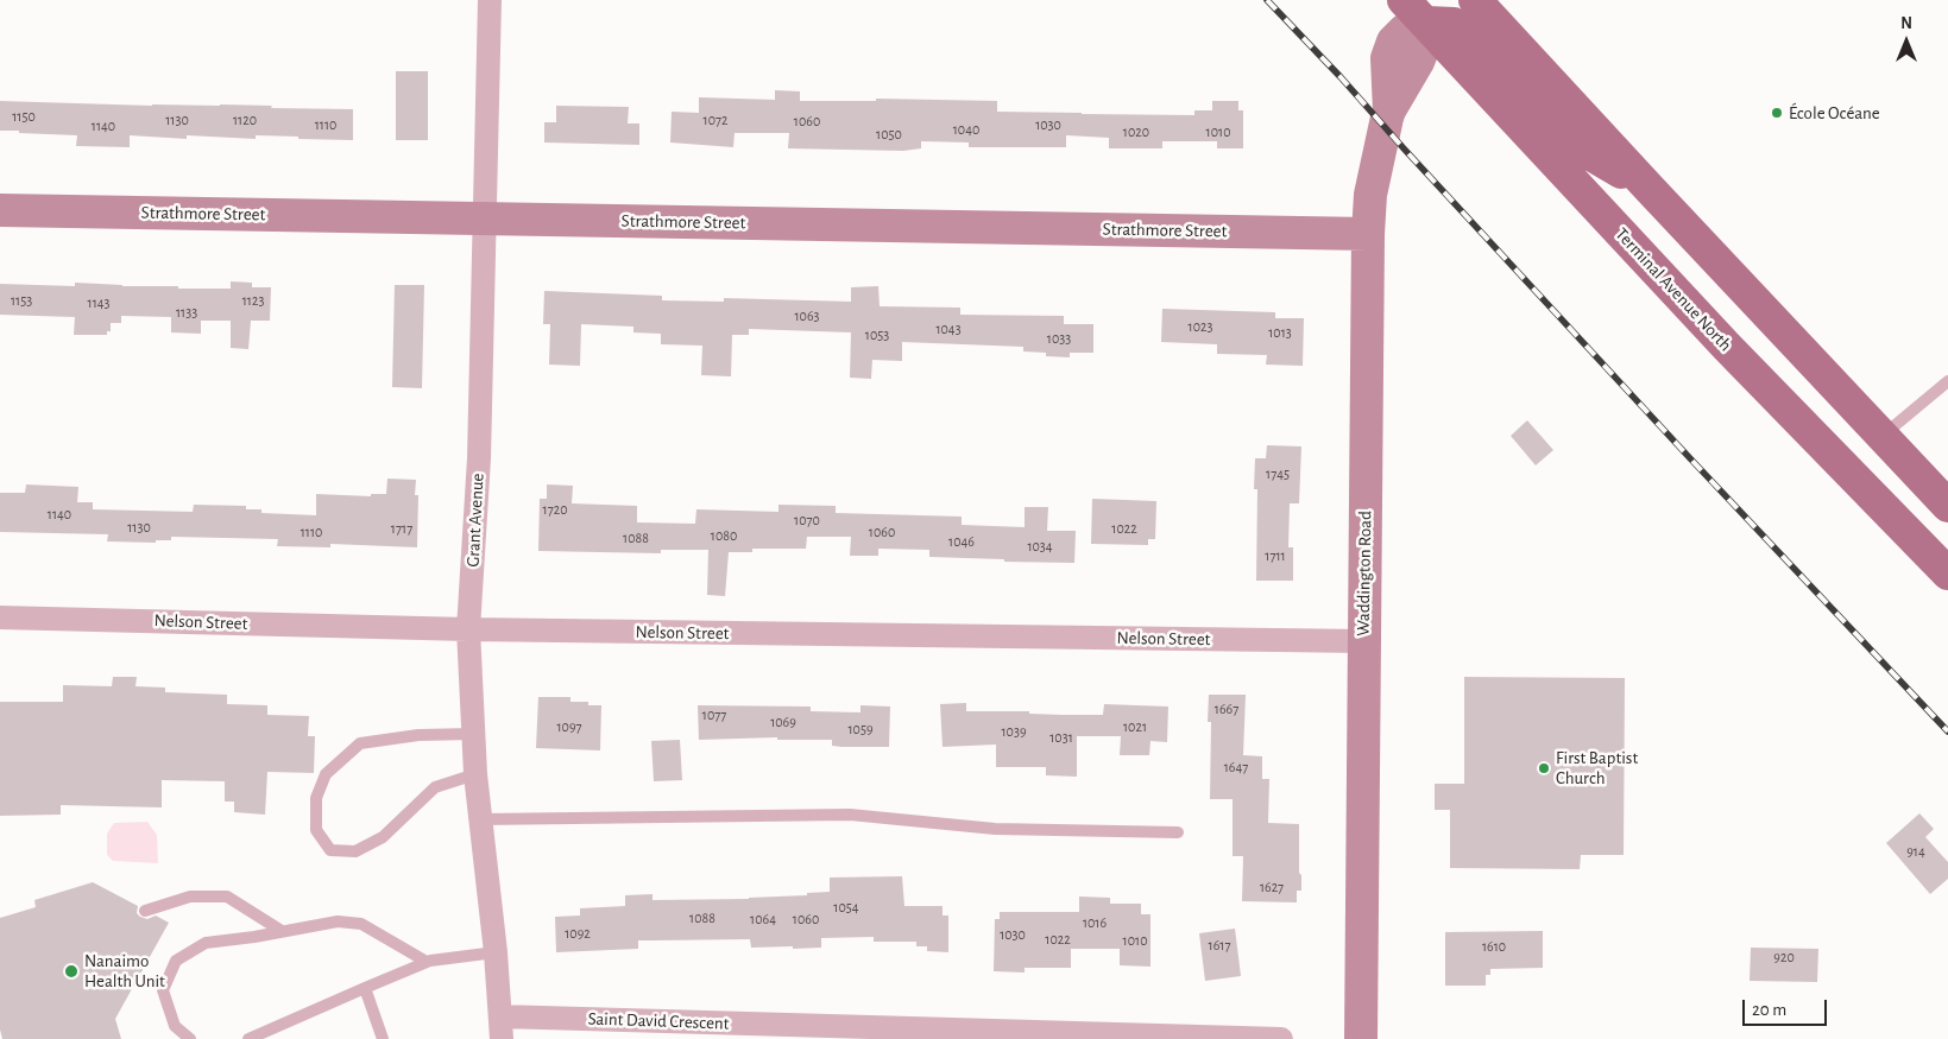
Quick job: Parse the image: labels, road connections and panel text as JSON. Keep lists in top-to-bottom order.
{
  "streets": {
    "main road": ["Terminal Avenue North"],
    "street": [
      "Strathmore Street",
      "Grant Avenue",
      "Waddington Road",
      "Nelson Street",
      "Saint David Crescent"
    ]
  },
  "crossings": [
    ["Strathmore Street", "Grant Avenue"],
    ["Strathmore Street", "Waddington Road"],
    ["Terminal Avenue North", "Waddington Road"],
    ["Grant Avenue", "Nelson Street"],
    ["Grant Avenue", "Saint David Crescent"],
    ["Waddington Road", "Nelson Street"]
  ],
  "places": ["École Océane", "First Baptist Church", "Nanaimo Health Unit"],
  "house_numbers": [
    "1150",
    "1130",
    "1120",
    "1072",
    "1060",
    "1110",
    "1030",
    "1140",
    "1040",
    "1020",
    "1010",
    "1050",
    "1153",
    "1123",
    "1143",
    "1133",
    "1063",
    "1023",
    "1043",
    "1013",
    "1053",
    "1033",
    "1745",
    "1720",
    "1140",
    "1070",
    "1130",
    "1717",
    "1022",
    "1110",
    "1060",
    "1080",
    "1088",
    "1046",
    "1034",
    "1711",
    "1667",
    "1077",
    "1069",
    "1097",
    "1021",
    "1059",
    "1039",
    "1031",
    "1647",
    "914",
    "1627",
    "1054",
    "1088",
    "1064",
    "1060",
    "1016",
    "1092",
    "1030",
    "1022",
    "1010",
    "1617",
    "1610",
    "920"
  ],
  "scale_bar": "20 m",
  "north": "top"
}
